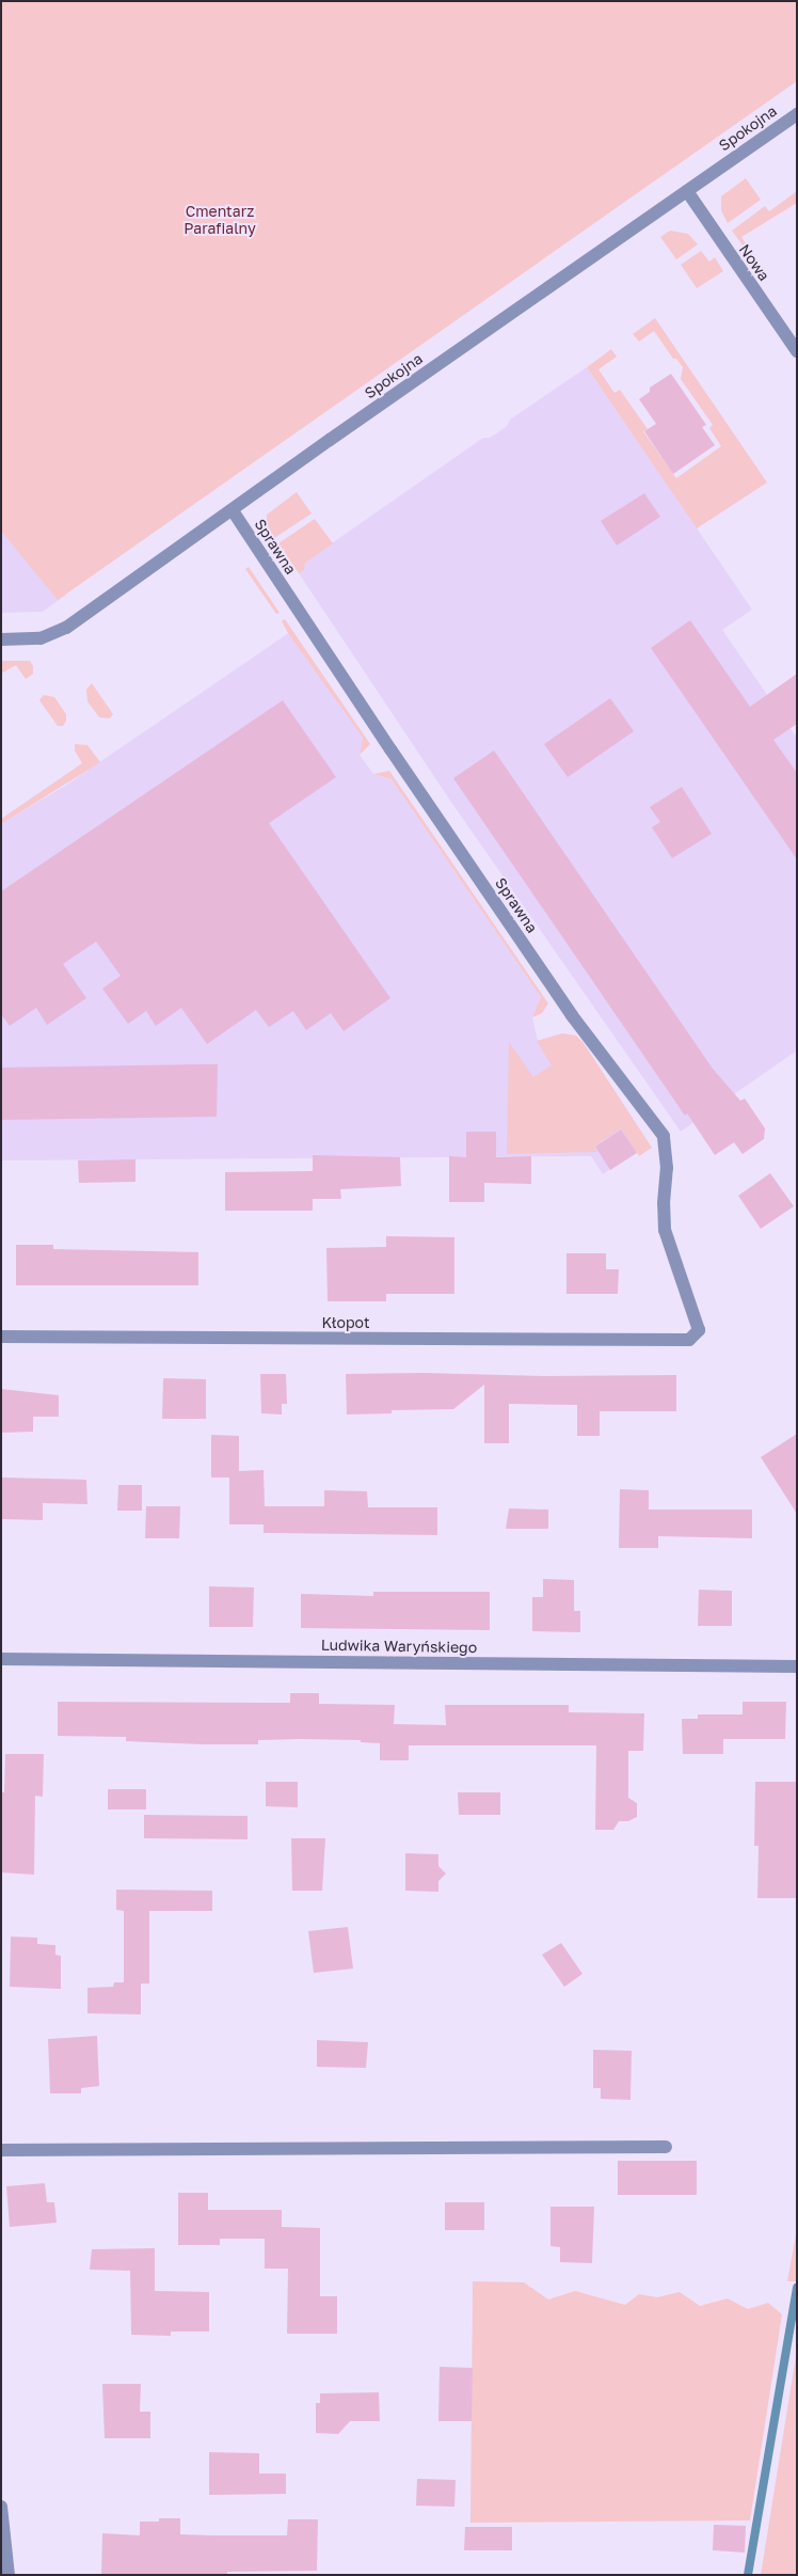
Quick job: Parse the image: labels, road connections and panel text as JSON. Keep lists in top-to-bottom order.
{
  "streets": {
    "street": [
      "Spokojna",
      "Nowa",
      "Sprawna",
      "Kłopot",
      "Ludwika Waryńskiego"
    ]
  },
  "crossings": [
    ["Spokojna", "Nowa"],
    ["Spokojna", "Sprawna"],
    ["Sprawna", "Kłopot"]
  ],
  "parks": ["Cmentarz Parafialny"]
}
